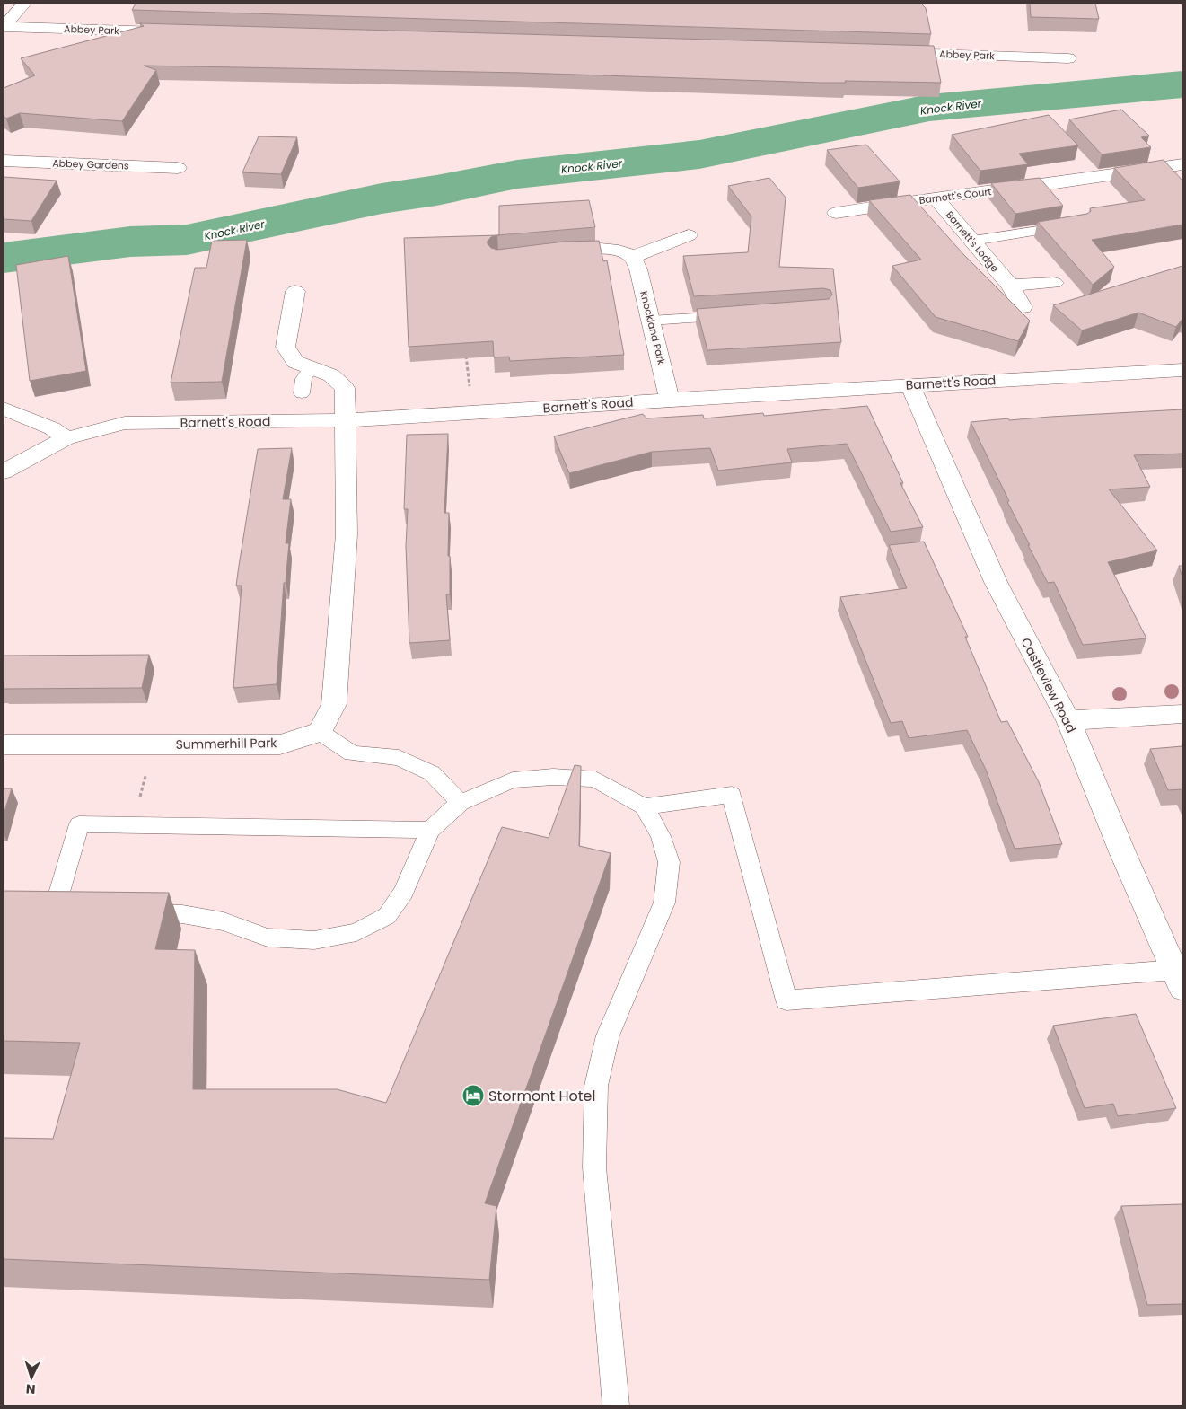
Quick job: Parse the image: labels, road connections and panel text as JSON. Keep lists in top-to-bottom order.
{
  "streets": {
    "street": [
      "Abbey Park",
      "Abbey Gardens",
      "Barnett's Court",
      "Barnett's Lodge",
      "Knockland Park",
      "Barnett's Road",
      "Castleview Road",
      "Summerhill Park"
    ]
  },
  "crossings": [
    ["Barnett's Court", "Barnett's Lodge"],
    ["Knockland Park", "Barnett's Road"],
    ["Barnett's Road", "Castleview Road"]
  ],
  "water": ["Knock River"],
  "places": {
    "hotel": ["Stormont Hotel"]
  },
  "north": "bottom"
}
